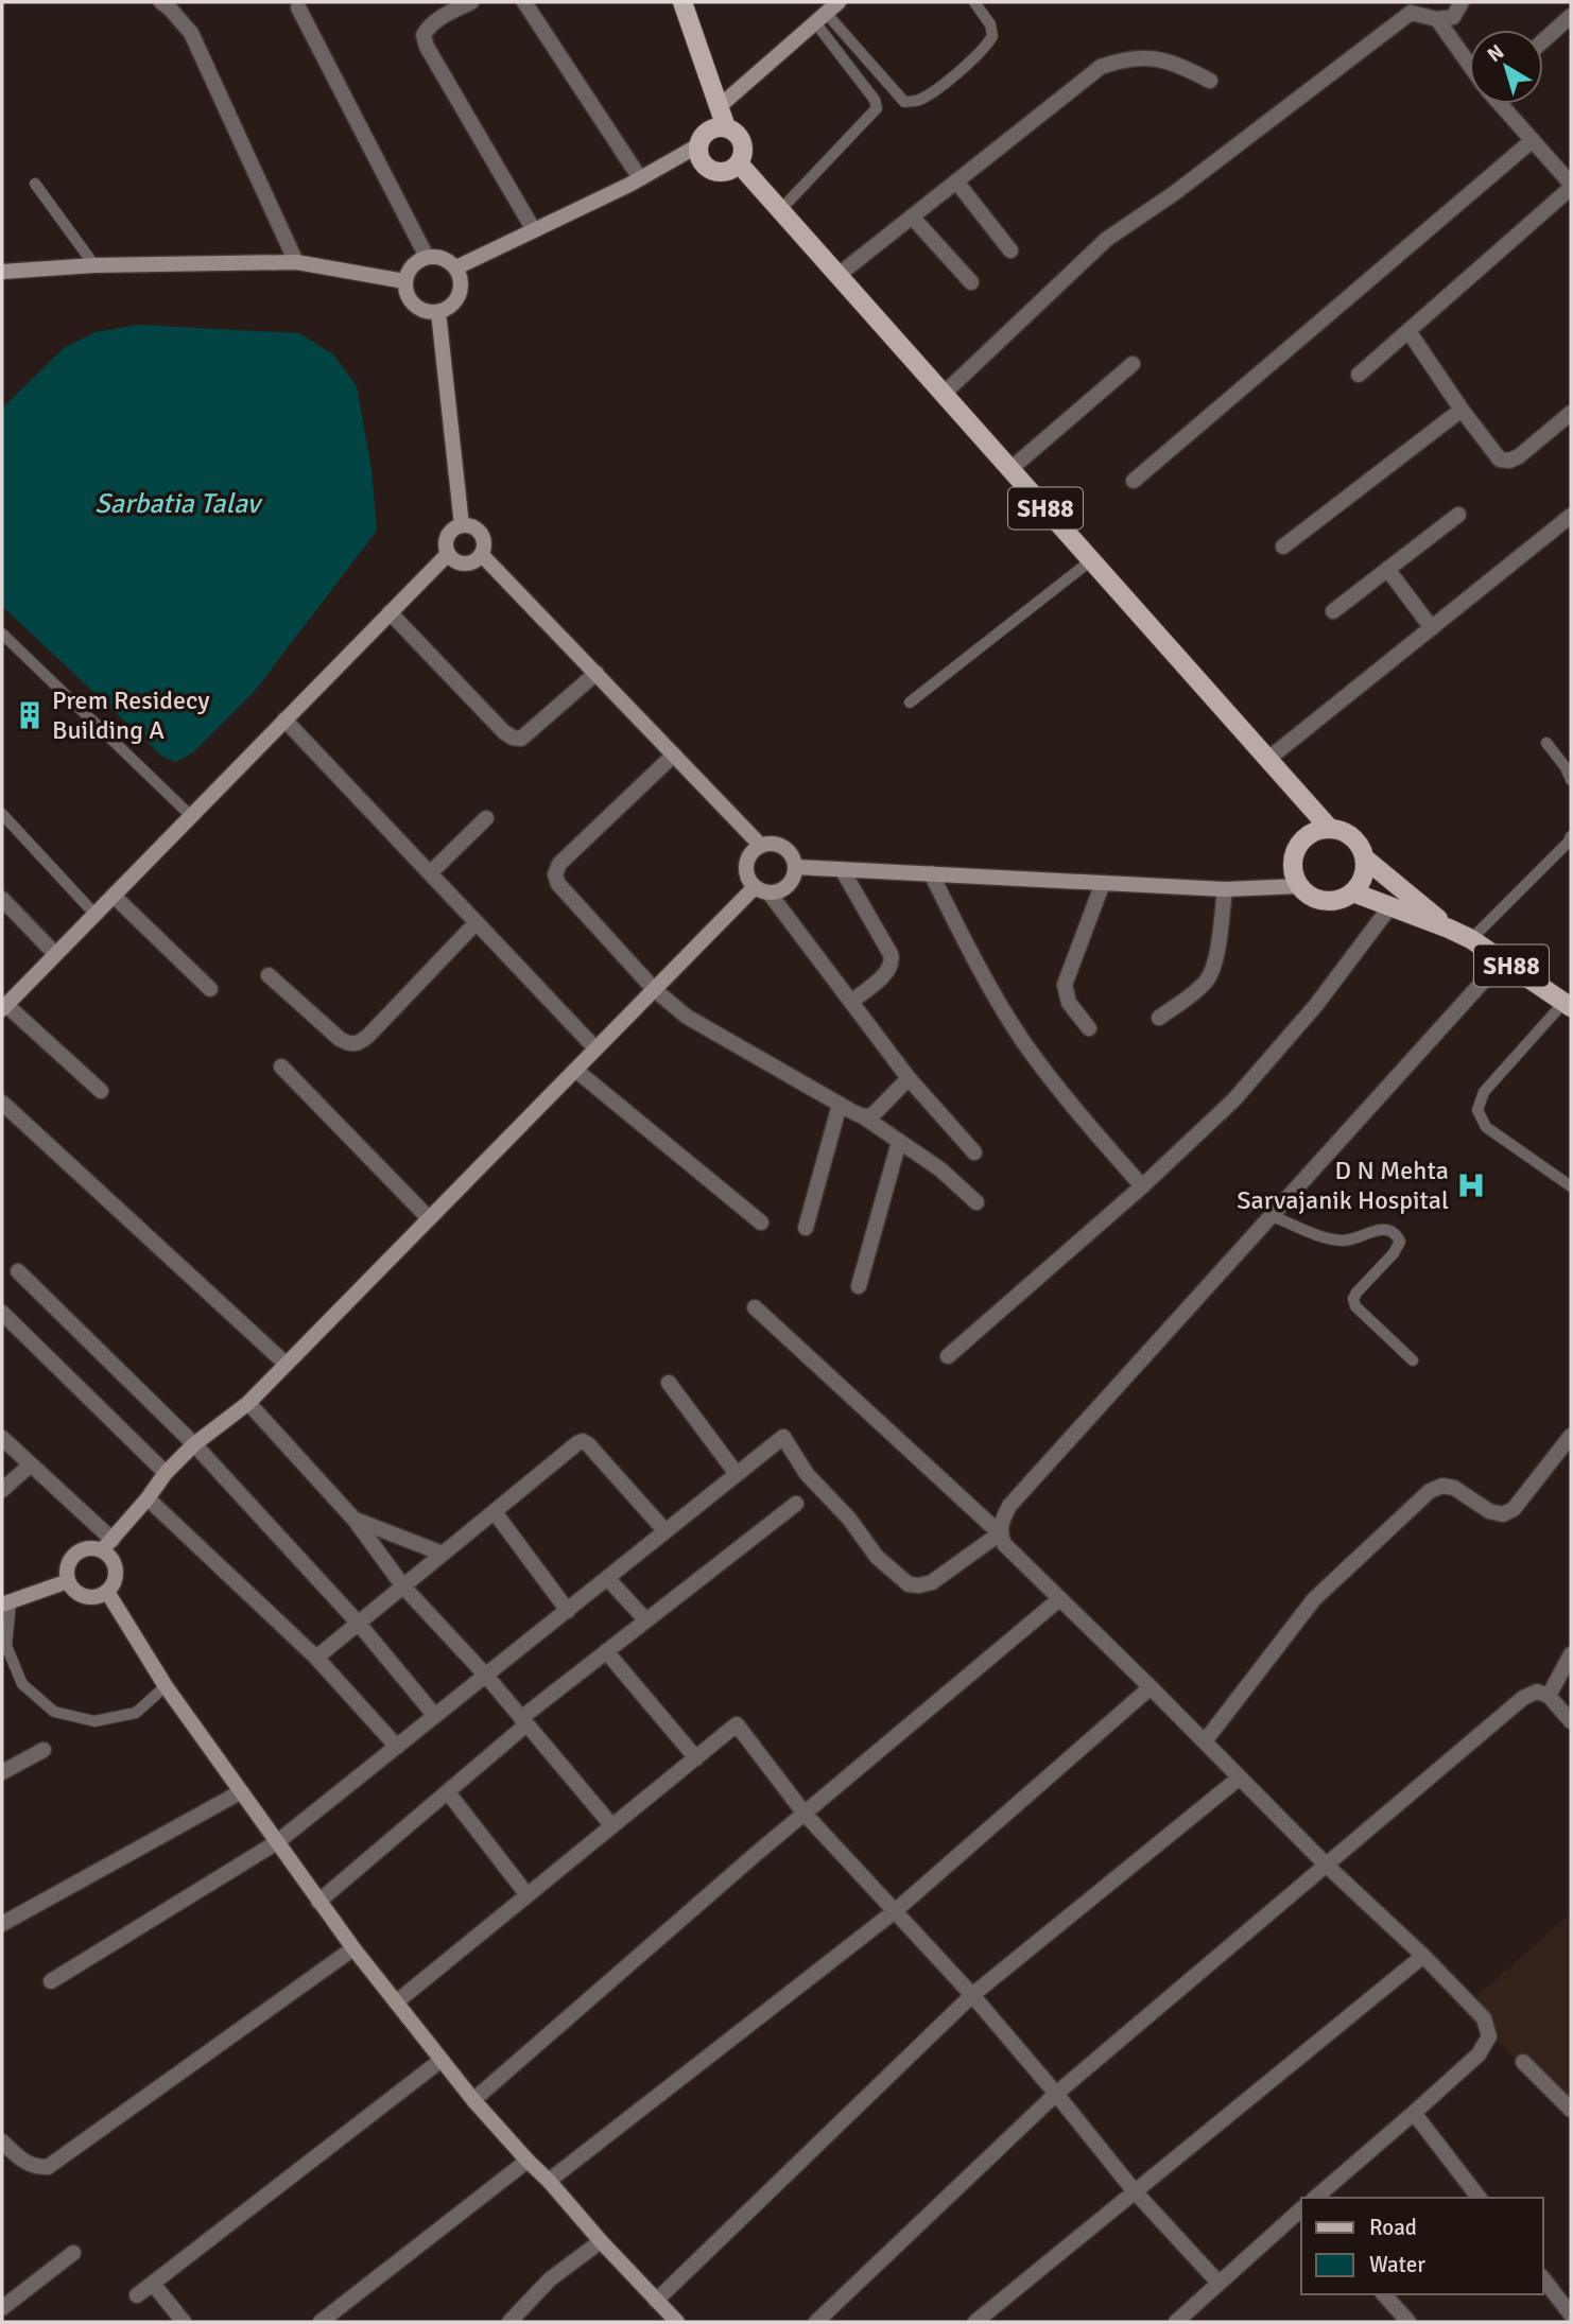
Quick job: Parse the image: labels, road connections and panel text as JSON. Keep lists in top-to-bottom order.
{
  "streets": {
    "main road": ["SH88"]
  },
  "water": ["Sarbatia Talav"],
  "places": {
    "building": ["Prem Residecy Building A"],
    "hospital": ["D N Mehta Sarvajanik Hospital"]
  },
  "legend": ["Road", "Water"],
  "north": "top left"
}
